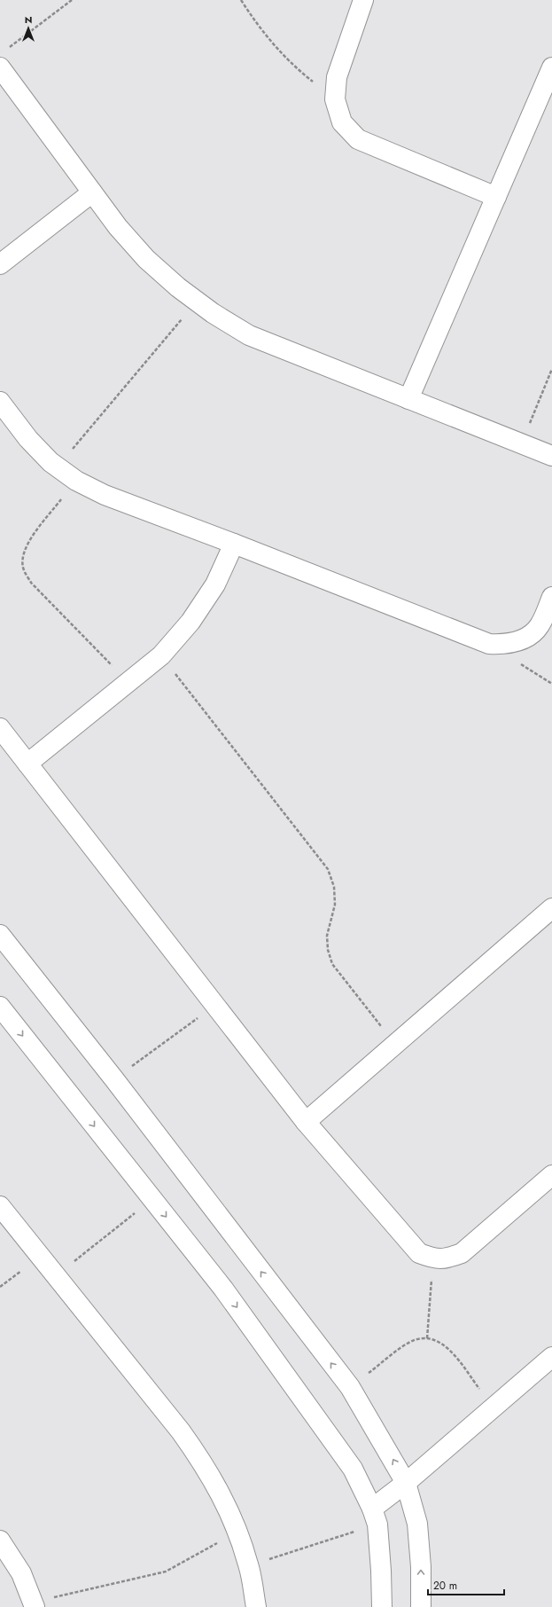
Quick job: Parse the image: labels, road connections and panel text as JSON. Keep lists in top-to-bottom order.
{
  "scale_bar": "20 m",
  "north": "top"
}
